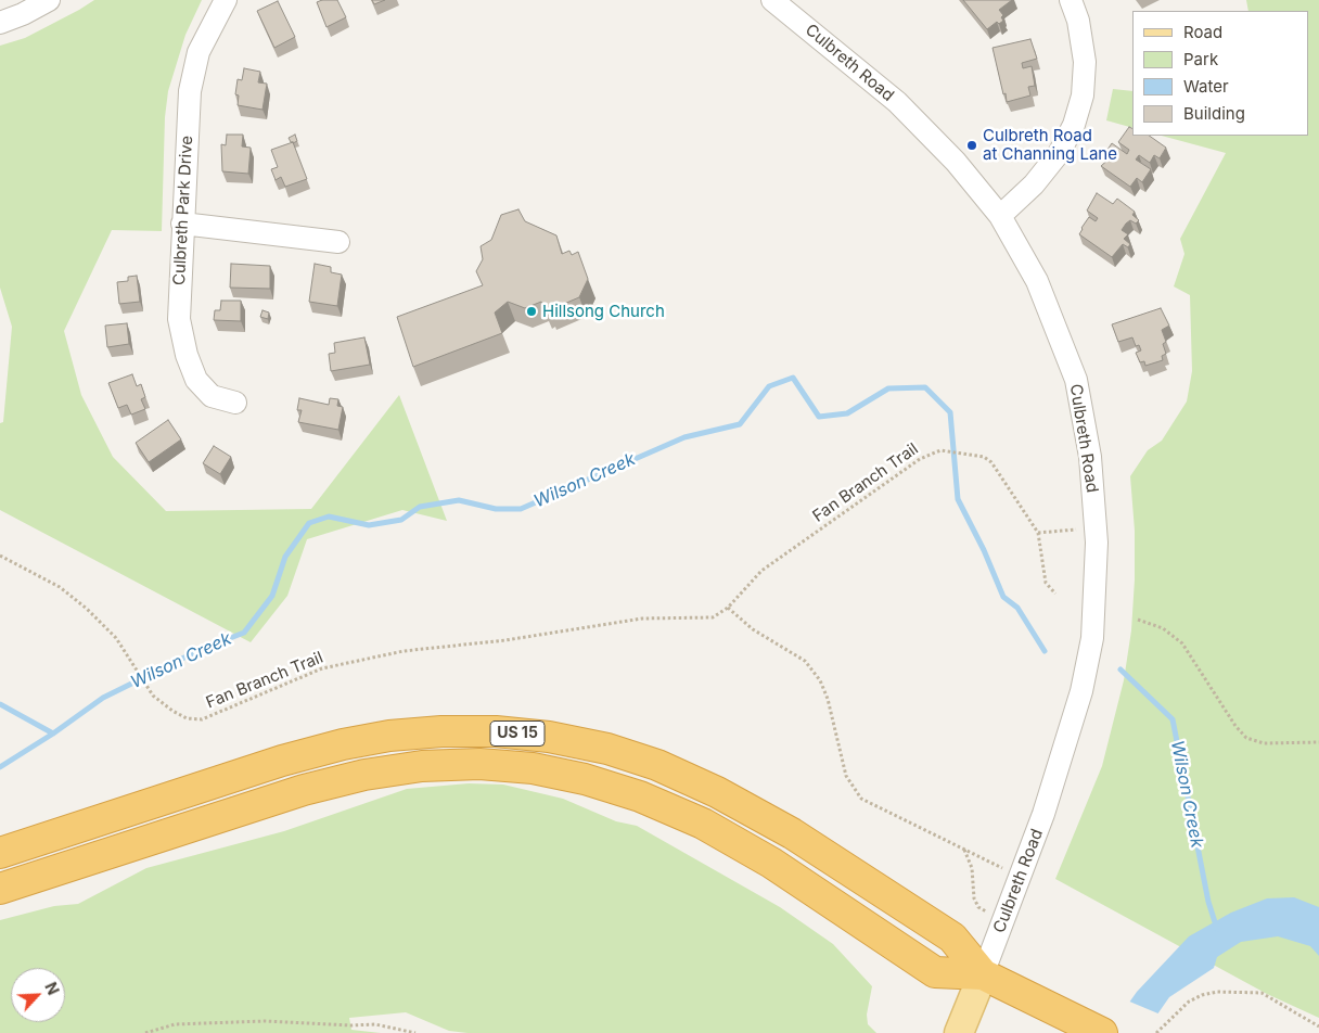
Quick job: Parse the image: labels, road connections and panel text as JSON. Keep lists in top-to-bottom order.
{
  "streets": {
    "highway": ["US 15"],
    "street": ["Culbreth Road", "Culbreth Park Drive"],
    "path": ["Fan Branch Trail"]
  },
  "crossings": [
    ["Culbreth Road", "US 15"]
  ],
  "water": ["Wilson Creek"],
  "places": ["Culbreth Road at Channing Lane", "Hillsong Church"],
  "legend": [
    "Road",
    "Park",
    "Water",
    "Building"
  ],
  "north": "top right"
}
